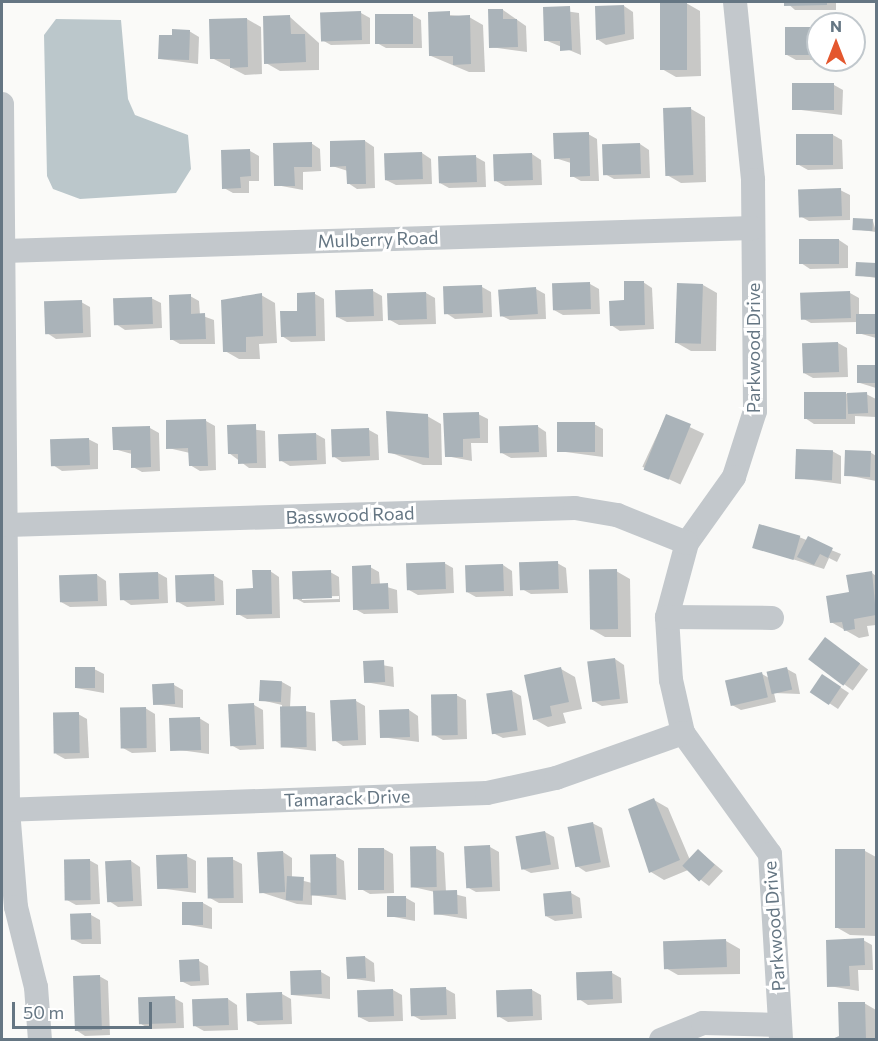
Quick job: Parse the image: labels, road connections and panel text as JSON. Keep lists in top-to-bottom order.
{
  "streets": {
    "street": [
      "Mulberry Road",
      "Parkwood Drive",
      "Basswood Road",
      "Tamarack Drive"
    ]
  },
  "crossings": [
    ["Mulberry Road", "Parkwood Drive"],
    ["Parkwood Drive", "Basswood Road"],
    ["Parkwood Drive", "Tamarack Drive"]
  ],
  "scale_bar": "50 m",
  "north": "top"
}
